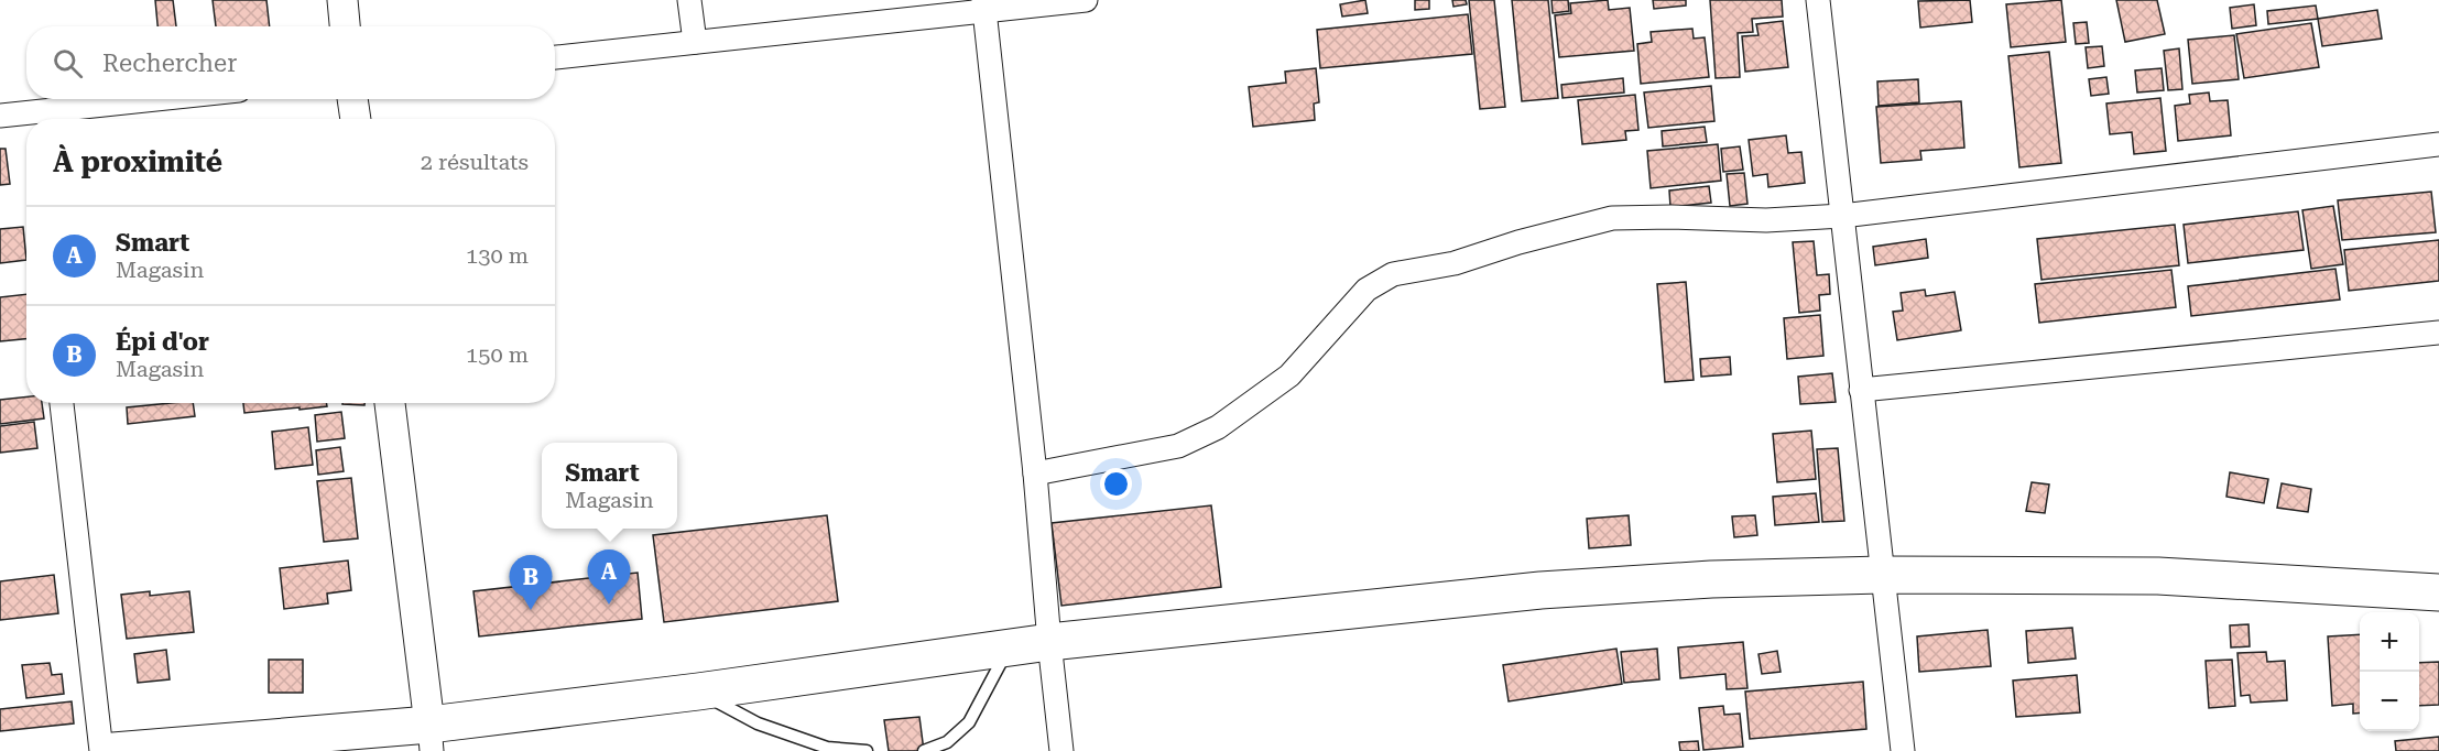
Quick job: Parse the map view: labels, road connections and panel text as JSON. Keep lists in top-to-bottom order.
{
  "page": {
    "search": "Rechercher",
    "heading": ["À proximité", "2 résultats"],
    "list": [
      {
        "mark": "A",
        "name": "Smart",
        "note": "Magasin",
        "value": "130 m"
      },
      {
        "mark": "B",
        "name": "Épi d'or",
        "note": "Magasin",
        "value": "150 m"
      }
    ],
    "popup": ["Smart", "Magasin"],
    "pins": ["A", "B"],
    "map_buttons": ["+", "−"]
  }
}
